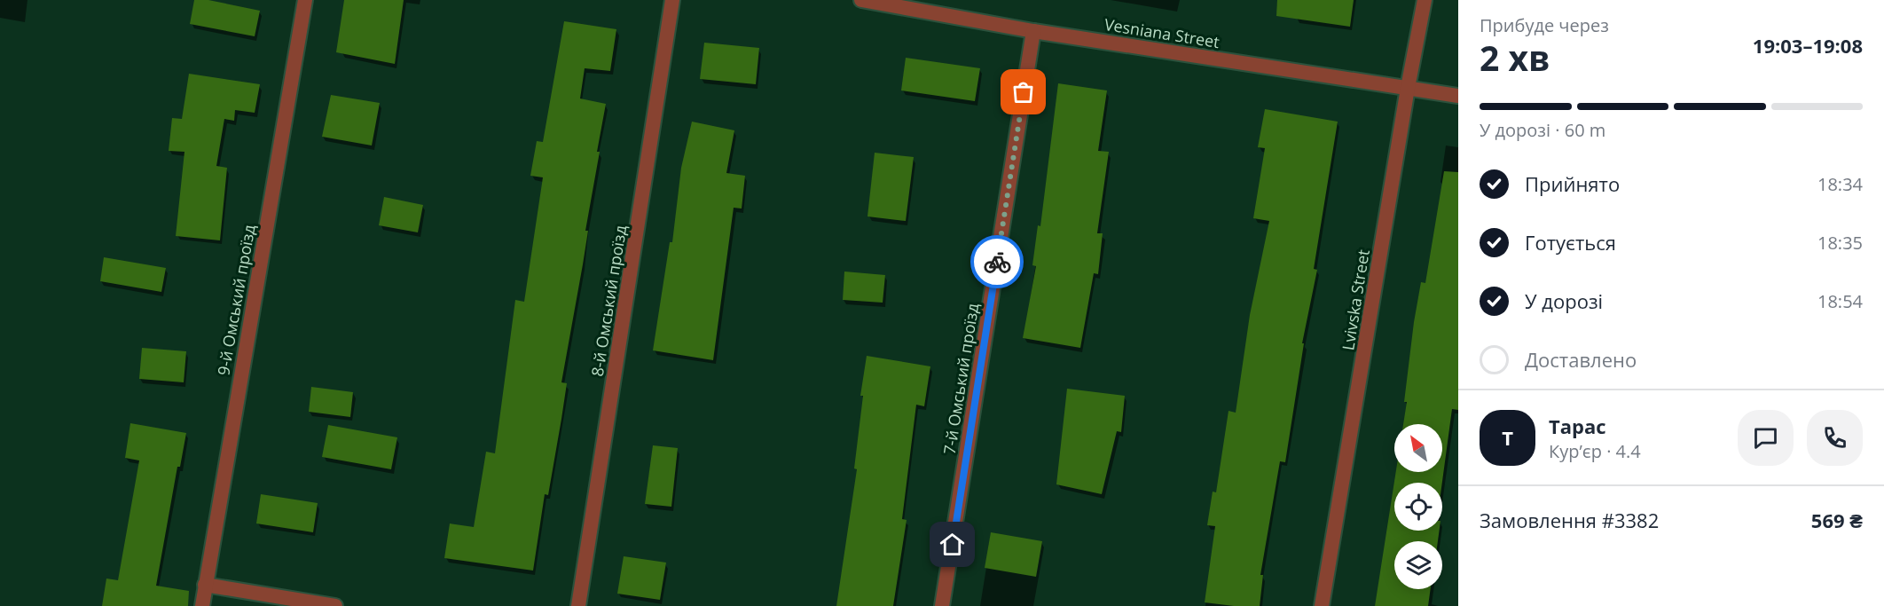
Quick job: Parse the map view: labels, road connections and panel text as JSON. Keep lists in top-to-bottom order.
{
  "streets": {
    "street": [
      "Vesniana Street",
      "9-й Омський проїзд",
      "Lvivska Street",
      "8-й Омський проїзд",
      "7-й Омський проїзд"
    ]
  },
  "crossings": [
    ["Vesniana Street", "Lvivska Street"],
    ["Vesniana Street", "7-й Омський проїзд"]
  ],
  "north": "top left",
  "page": {
    "heading": ["2 хв", "Прибуде через", "19:03–19:08"],
    "panel": [
      "Тарас",
      "Кур’єр · 4.4",
      "Замовлення #3382",
      "569 ₴"
    ],
    "bar": "У дорозі · 60 m",
    "list": [
      ["Прийнято", "18:34"],
      ["Готується", "18:35"],
      ["У дорозі", "18:54"],
      "Доставлено"
    ],
    "round": "Т"
  }
}
